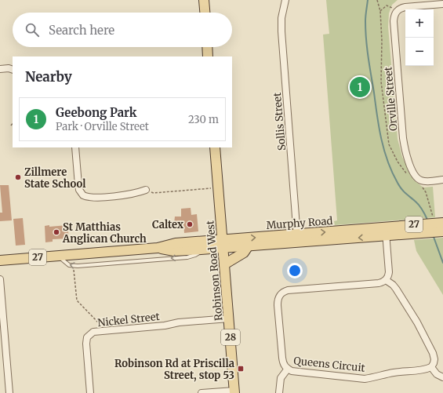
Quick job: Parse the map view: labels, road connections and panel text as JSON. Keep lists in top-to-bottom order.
{
  "streets": {
    "main road": [
      "Murphy Road",
      "27",
      "Robinson Road West",
      "28"
    ],
    "street": [
      "Orville Street",
      "Sollis Street",
      "Nickel Street",
      "Queens Circuit"
    ]
  },
  "crossings": [
    ["Sollis Street", "Murphy Road"],
    ["Murphy Road", "Robinson Road West"],
    ["Robinson Road West", "Nickel Street"]
  ],
  "places": {
    "other": ["Zillmere State School", "Caltex", "St Matthias Anglican Church"],
    "transit": ["Robinson Rd at Priscilla Street, stop 53"]
  },
  "page": {
    "map_buttons": ["+", "−"],
    "search": "Search here",
    "heading": "Nearby",
    "pins": "1",
    "list": [
      {
        "mark": "1",
        "name": "Geebong Park",
        "note": "Park · Orville Street",
        "value": "230 m"
      }
    ]
  }
}
